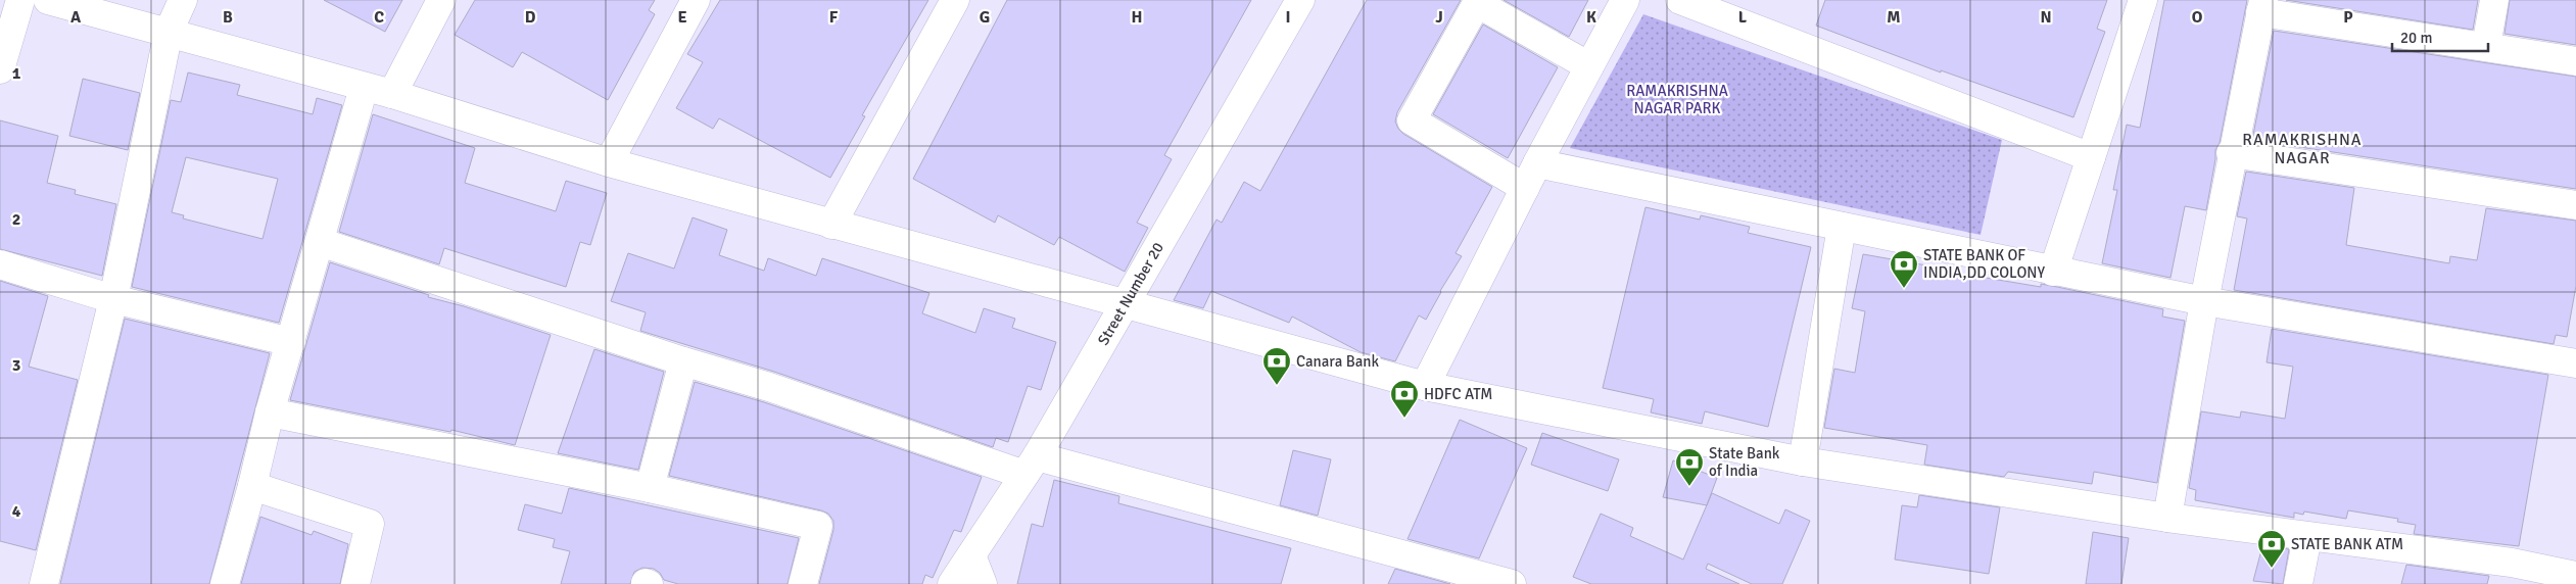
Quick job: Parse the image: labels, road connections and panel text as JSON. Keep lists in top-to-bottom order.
{
  "streets": {
    "street": ["Street Number 20"]
  },
  "districts": ["RAMAKRISHNA NAGAR"],
  "parks": ["RAMAKRISHNA NAGAR PARK"],
  "places": {
    "bank": [
      "STATE BANK OF INDIA,DD COLONY",
      "Canara Bank",
      "HDFC ATM",
      "State Bank of India",
      "STATE BANK ATM"
    ]
  },
  "scale_bar": "20 m",
  "grid": {
    "columns": [
      "A",
      "B",
      "C",
      "D",
      "E",
      "F",
      "G",
      "H",
      "I",
      "J",
      "K",
      "L",
      "M",
      "N",
      "O",
      "P"
    ],
    "rows": [
      "1",
      "2",
      "3",
      "4"
    ]
  }
}
